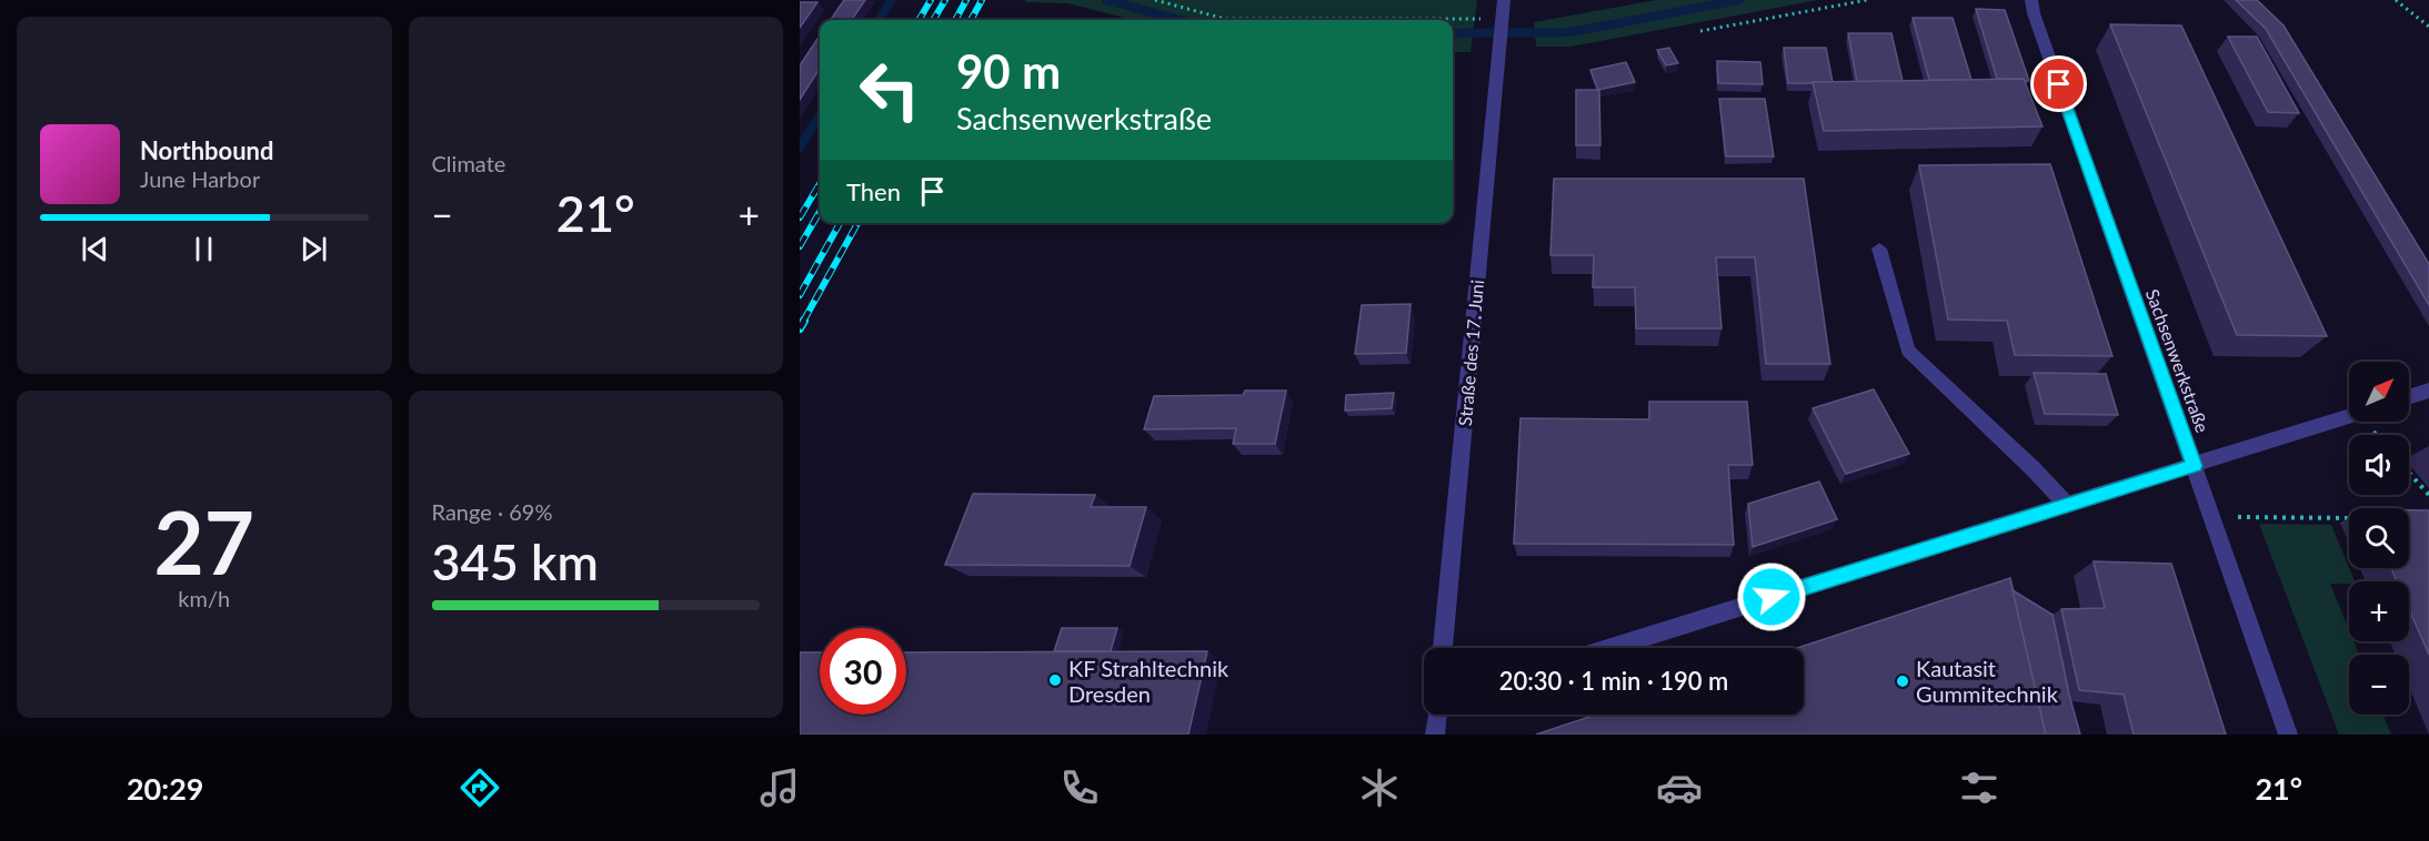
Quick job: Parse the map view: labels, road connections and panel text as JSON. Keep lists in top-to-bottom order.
{
  "streets": {
    "street": ["Straße des 17. Juni", "Sachsenwerkstraße"]
  },
  "places": ["KF Strahltechnik Dresden", "Kautasit Gummitechnik"],
  "north": "top right",
  "page": {
    "tile": [
      "Climate",
      ["27", "km/h"],
      ["Range · 69%", "345 km"]
    ],
    "turn": ["90 m", "Sachsenwerkstraße"],
    "song": ["Northbound", "June Harbor"],
    "then": "Then",
    "heat": ["−", "21°", "+"],
    "map_buttons": ["+", "−"],
    "limit": "30",
    "trip": "20:30 · 1 min · 190 m",
    "tabs": ["20:29", "21°"]
  }
}
